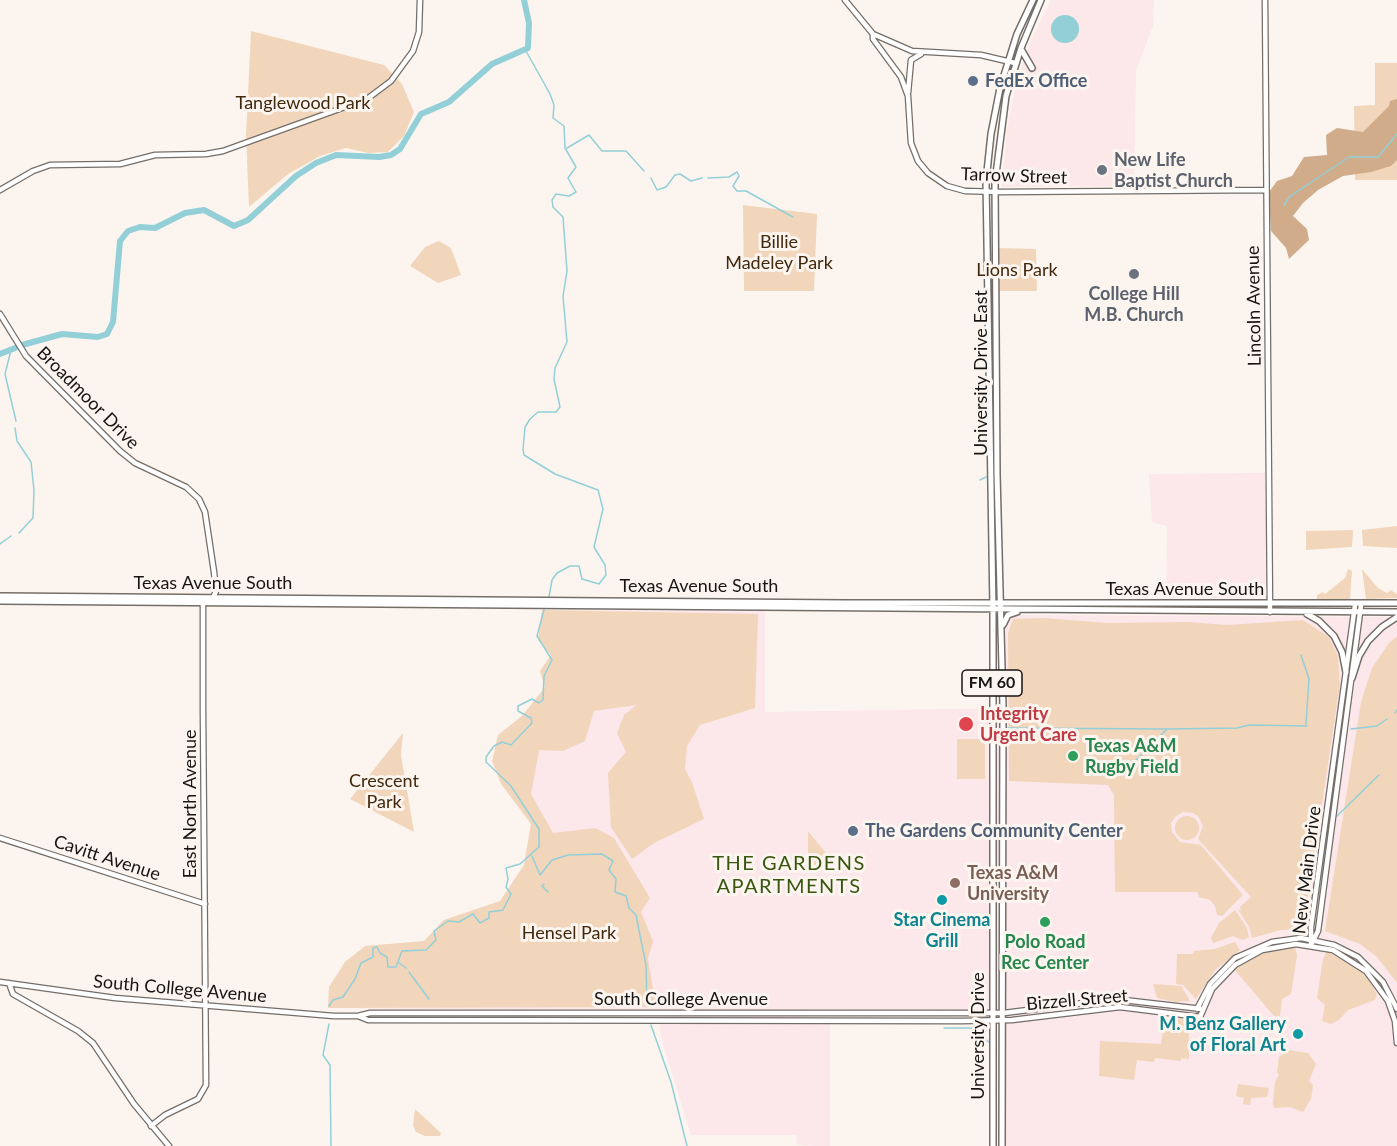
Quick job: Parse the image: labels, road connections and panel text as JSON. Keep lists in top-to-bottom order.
{
  "streets": {
    "main road": [
      "University Drive East",
      "Texas Avenue South",
      "FM 60",
      "University Drive"
    ],
    "street": [
      "Tarrow Street",
      "Lincoln Avenue",
      "Broadmoor Drive",
      "East North Avenue",
      "Cavitt Avenue",
      "New Main Drive",
      "South College Avenue",
      "Bizzell Street"
    ]
  },
  "crossings": [
    ["Tarrow Street", "Lincoln Avenue"],
    ["Tarrow Street", "University Drive East"],
    ["Lincoln Avenue", "Texas Avenue South"],
    ["University Drive East", "Texas Avenue South"],
    ["University Drive East", "University Drive"],
    ["Broadmoor Drive", "Texas Avenue South"],
    ["Texas Avenue South", "East North Avenue"],
    ["Texas Avenue South", "New Main Drive"],
    ["Texas Avenue South", "University Drive"],
    ["East North Avenue", "Cavitt Avenue"],
    ["East North Avenue", "South College Avenue"],
    ["South College Avenue", "Bizzell Street"],
    ["South College Avenue", "University Drive"],
    ["Bizzell Street", "University Drive"]
  ],
  "districts": ["THE GARDENS APARTMENTS"],
  "parks": [
    "Tanglewood Park",
    "Billie Madeley Park",
    "Lions Park",
    "Crescent Park",
    "Hensel Park"
  ],
  "places": [
    "FedEx Office",
    "New Life Baptist Church",
    "College Hill M.B. Church",
    "Integrity Urgent Care",
    "Texas A&M Rugby Field",
    "The Gardens Community Center",
    "Texas A&M University",
    "Star Cinema Grill",
    "Polo Road Rec Center",
    "M. Benz Gallery of Floral Art"
  ]
}
